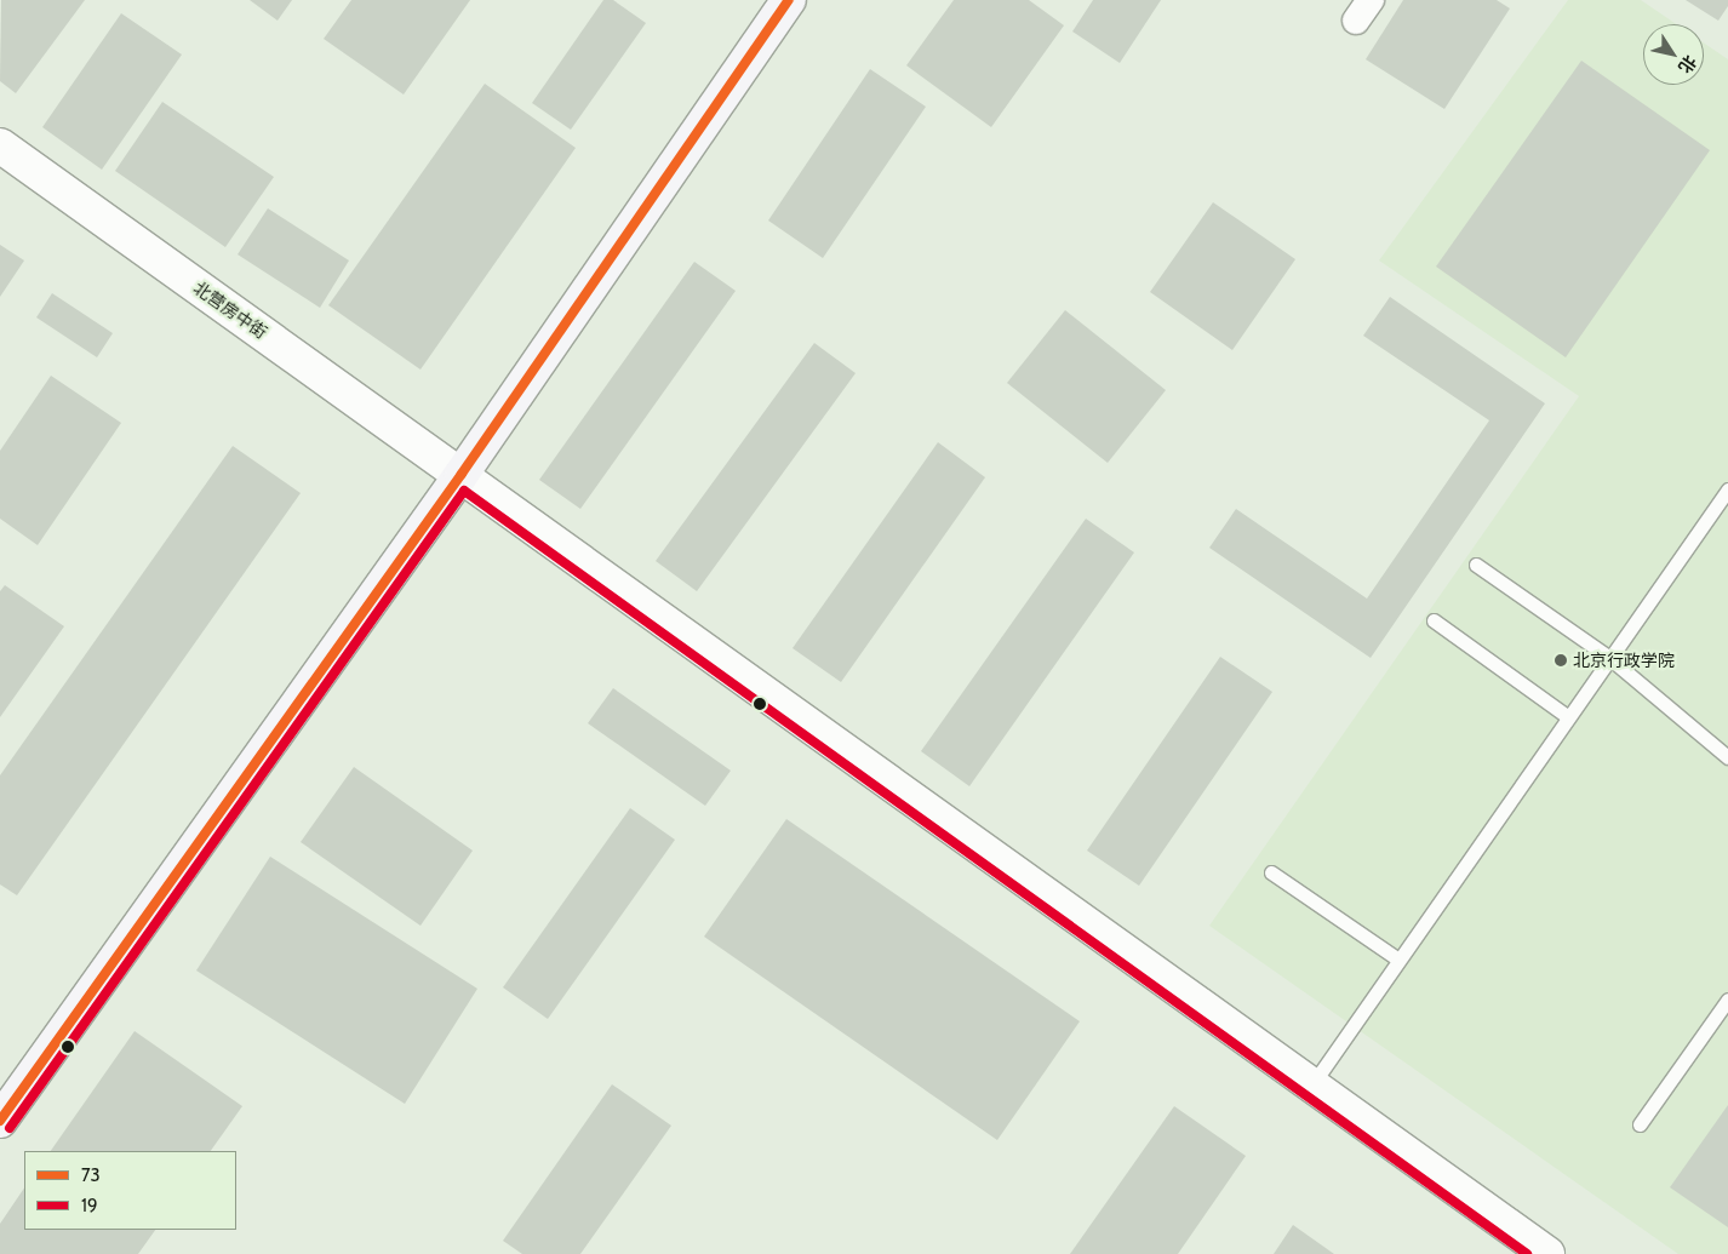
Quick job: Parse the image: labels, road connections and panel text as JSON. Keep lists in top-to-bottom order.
{
  "streets": {
    "street": ["北营房中街"]
  },
  "places": ["北京行政学院"],
  "lines": ["transit line 73", "transit line 19"],
  "legend": ["73", "19"],
  "north": "bottom right"
}
